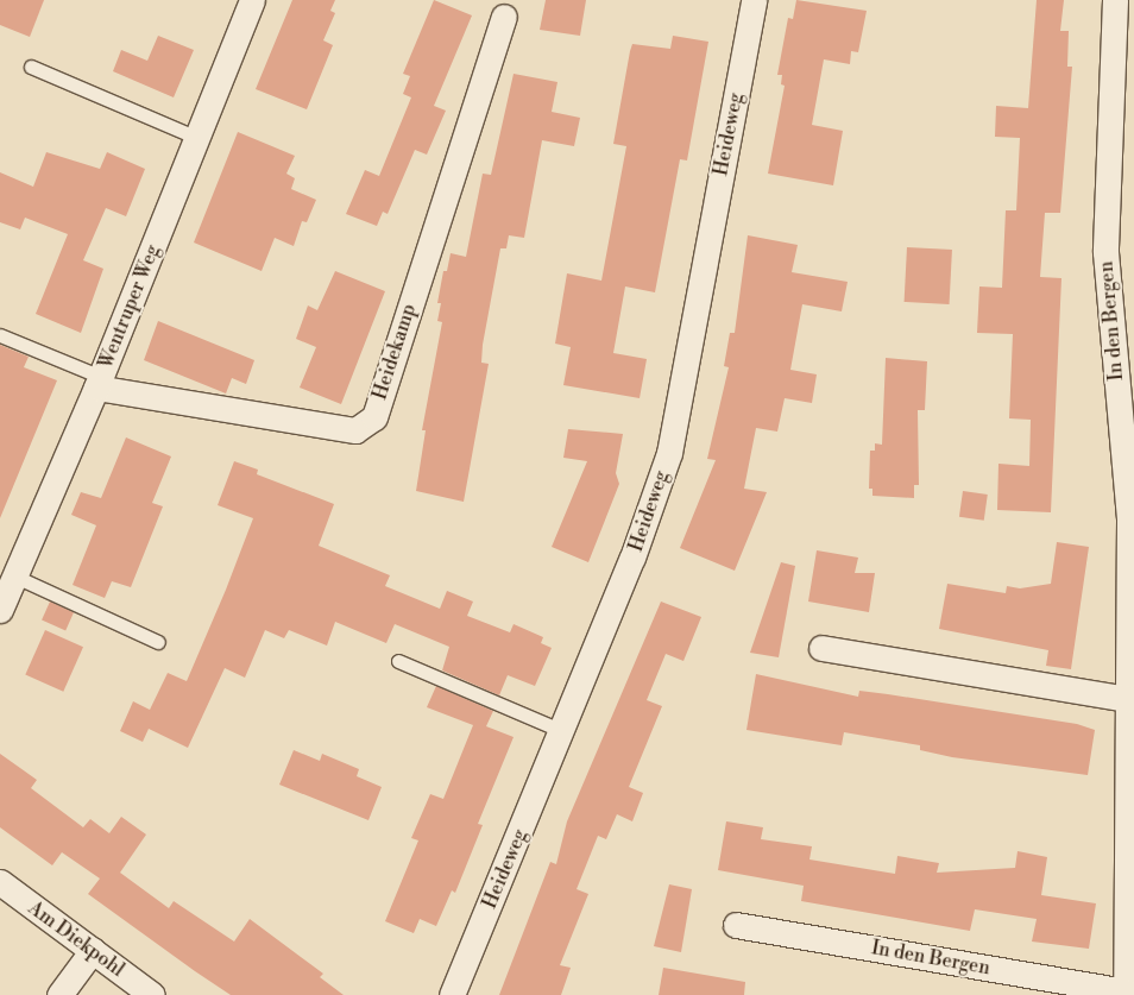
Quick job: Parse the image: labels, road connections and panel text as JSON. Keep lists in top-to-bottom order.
{
  "streets": {
    "street": [
      "Heideweg",
      "Wentruper Weg",
      "In den Bergen",
      "Heidekamp",
      "Am Diekpohl"
    ]
  },
  "crossings": [
    ["Wentruper Weg", "Heidekamp"]
  ]
}
